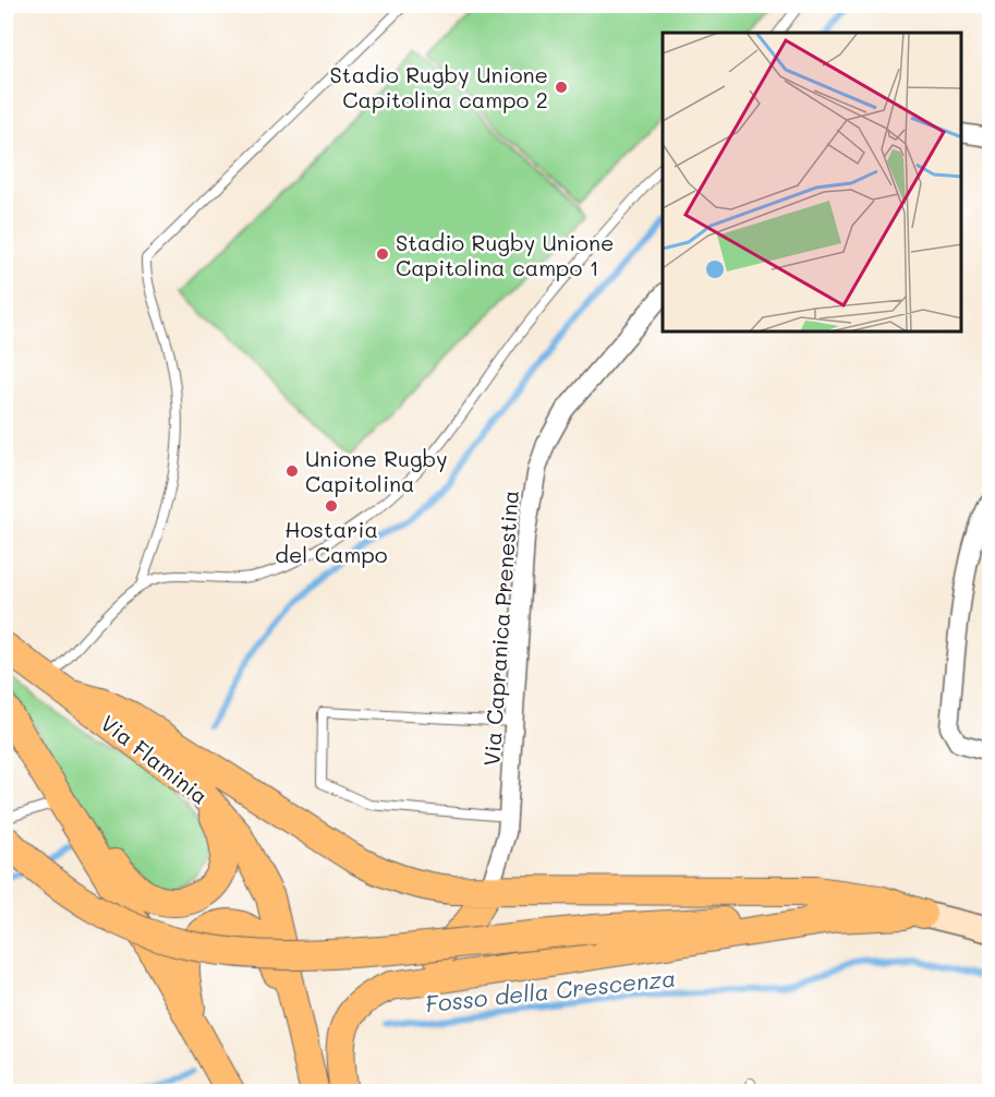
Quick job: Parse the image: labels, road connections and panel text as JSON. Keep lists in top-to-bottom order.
{
  "streets": {
    "main road": ["Via Flaminia"],
    "street": ["Via Capranica Prenestina"]
  },
  "water": ["Fosso della Crescenza"],
  "places": [
    "Stadio Rugby Unione Capitolina campo 2",
    "Stadio Rugby Unione Capitolina campo 1",
    "Unione Rugby Capitolina",
    "Hostaria del Campo"
  ]
}
